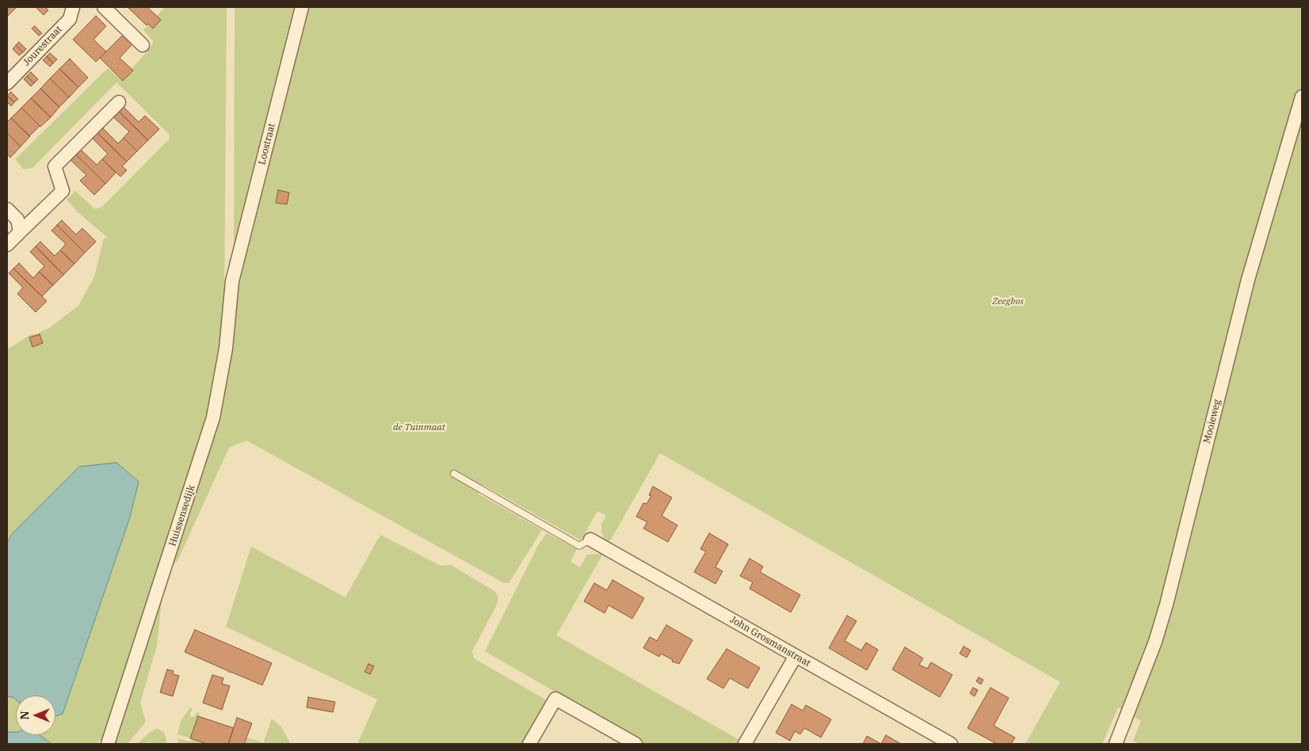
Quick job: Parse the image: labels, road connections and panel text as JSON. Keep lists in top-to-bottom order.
{
  "streets": {
    "street": [
      "Jourestraat",
      "Loostraat",
      "Mooieweg",
      "Huissensedijk",
      "John Grosmanstraat"
    ]
  },
  "crossings": [
    ["Loostraat", "Huissensedijk"]
  ],
  "parks": ["Zeegbos", "de Tuinmaat"],
  "north": "left"
}
